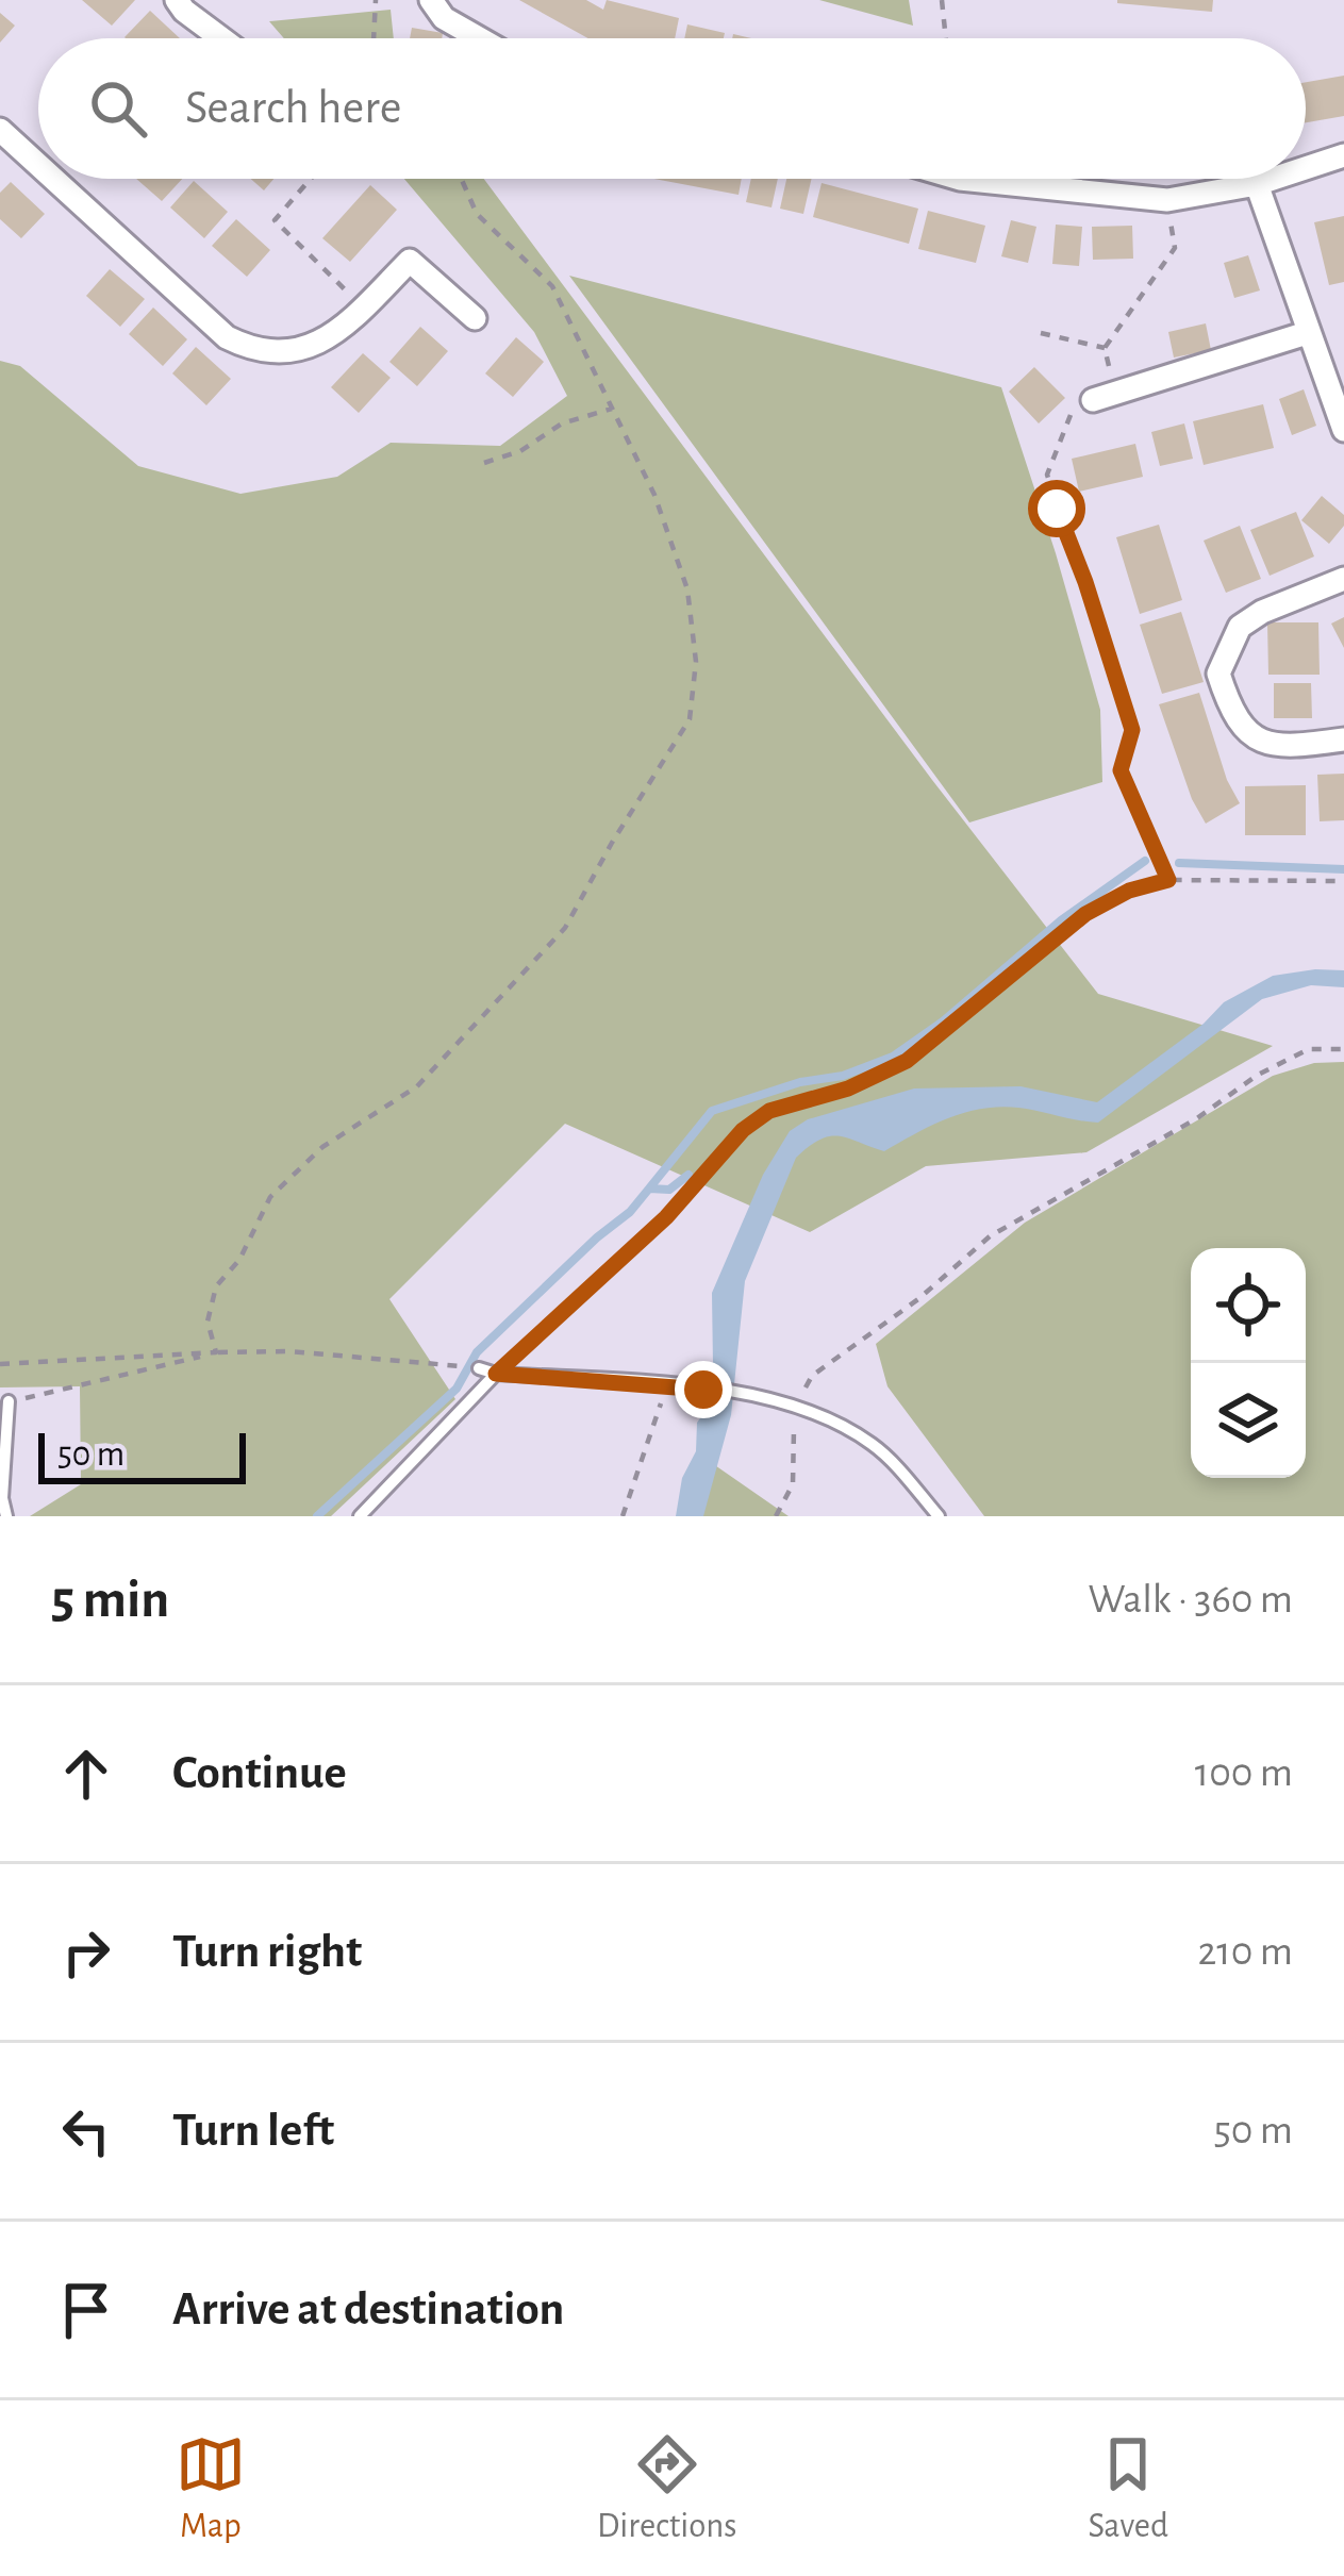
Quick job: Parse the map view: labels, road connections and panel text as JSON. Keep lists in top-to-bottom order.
{
  "scale_bar": "50 m",
  "page": {
    "search": "Search here",
    "scale": "50 m",
    "heading": ["5 min", "Walk · 360 m"],
    "list": [
      ["Continue", "100 m"],
      ["Turn right", "210 m"],
      ["Turn left", "50 m"],
      "Arrive at destination"
    ],
    "nav": ["Map", "Directions", "Saved"]
  }
}
